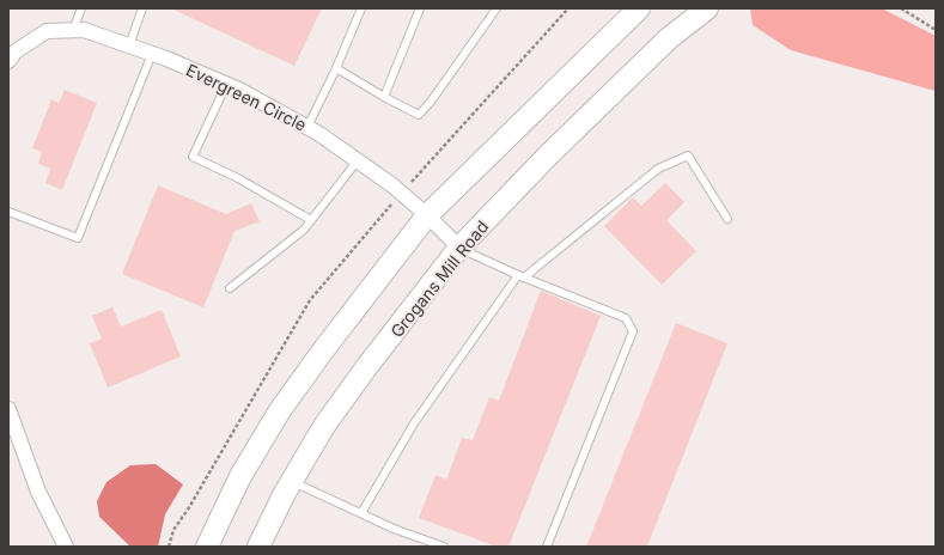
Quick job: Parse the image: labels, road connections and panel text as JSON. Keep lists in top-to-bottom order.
{
  "streets": {
    "main road": ["Grogans Mill Road"],
    "street": ["Evergreen Circle"]
  },
  "crossings": [
    ["Evergreen Circle", "Grogans Mill Road"]
  ]
}
